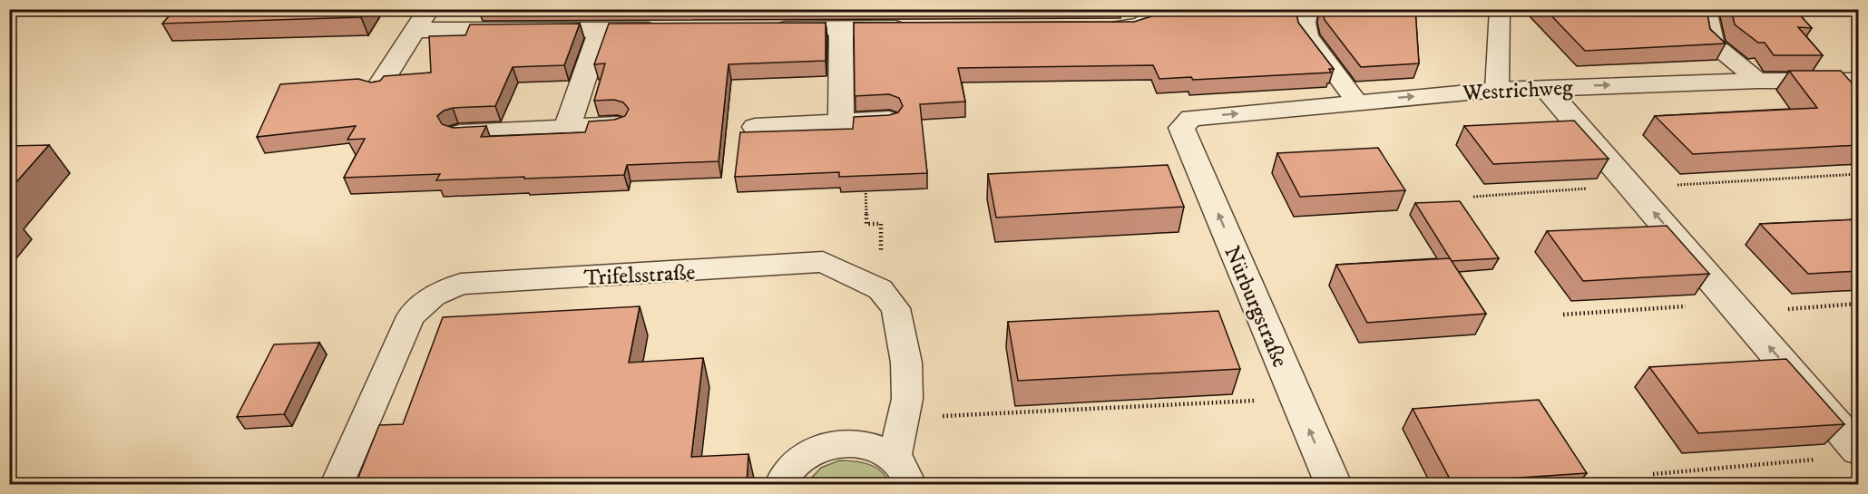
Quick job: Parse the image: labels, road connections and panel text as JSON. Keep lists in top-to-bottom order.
{
  "streets": {
    "street": ["Westrichweg", "Nürburgstraße"],
    "lane": ["Trifelsstraße"]
  },
  "crossings": [
    ["Westrichweg", "Nürburgstraße"]
  ],
  "one_way": ["Westrichweg", "Nürburgstraße"]
}
